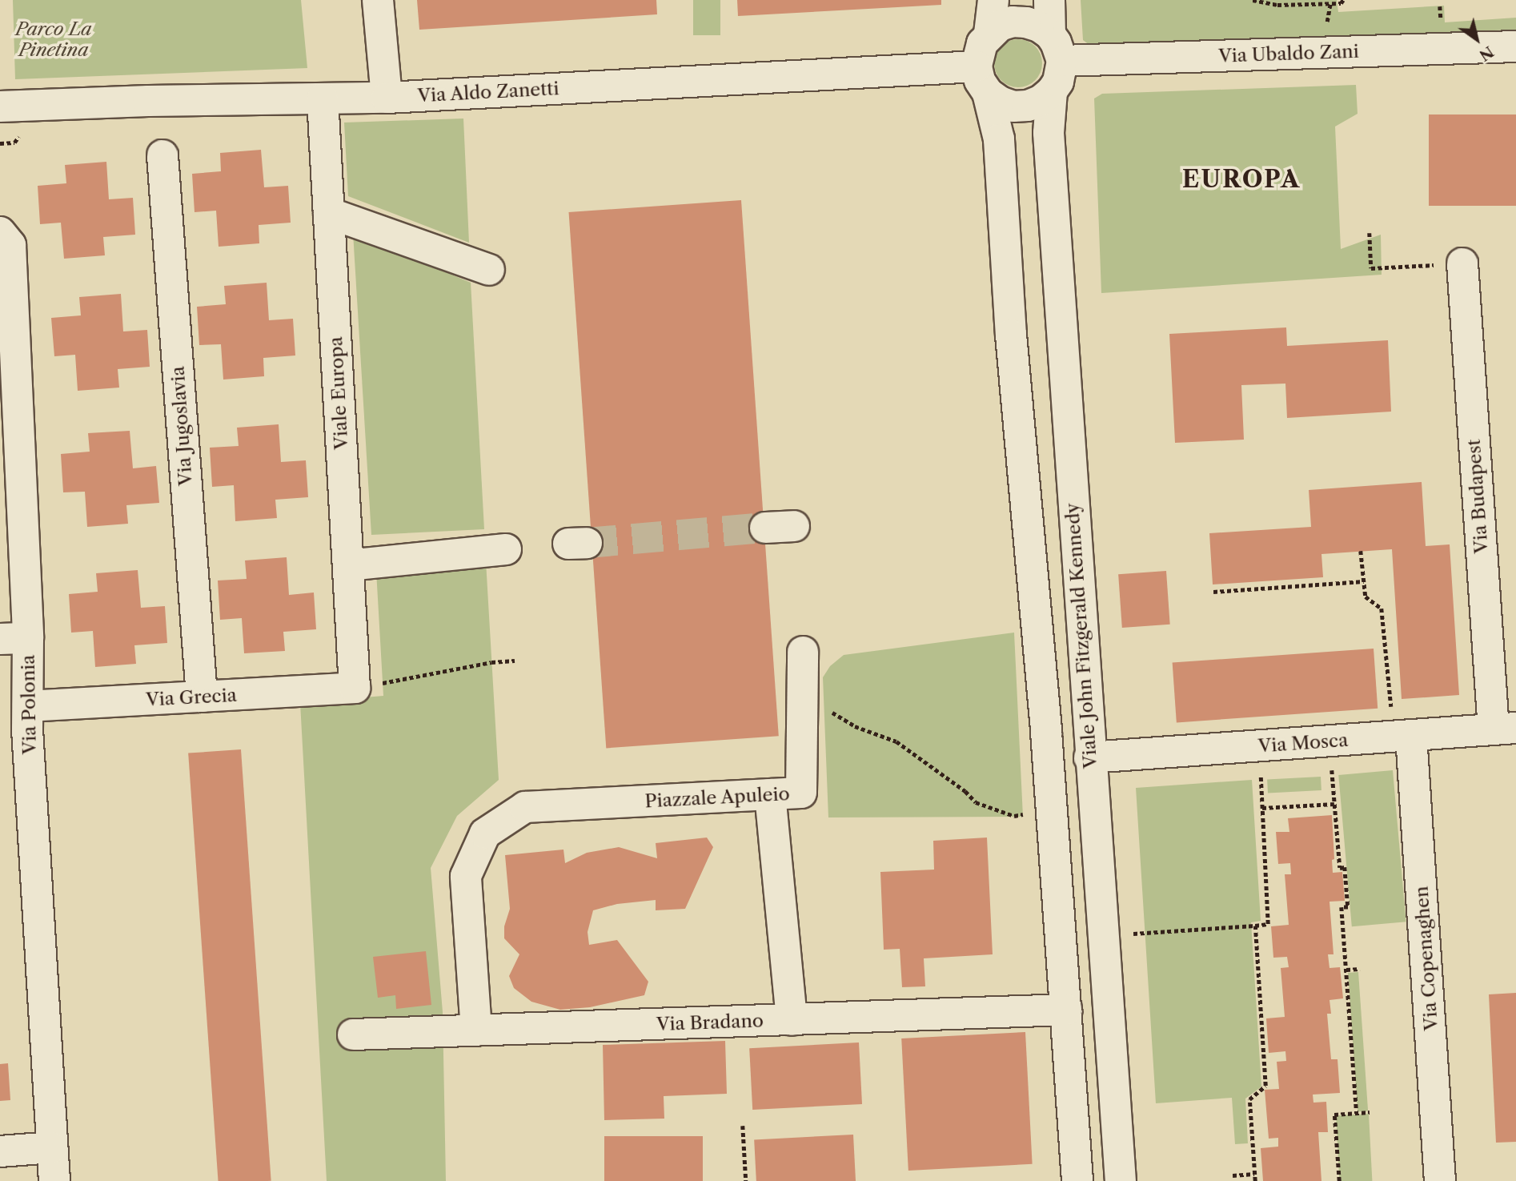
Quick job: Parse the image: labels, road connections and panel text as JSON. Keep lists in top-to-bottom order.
{
  "streets": {
    "street": [
      "Via Ubaldo Zani",
      "Via Aldo Zanetti",
      "Viale Europa",
      "Via Jugoslavia",
      "Via Budapest",
      "Viale John Fitzgerald Kennedy",
      "Via Grecia",
      "Via Polonia",
      "Via Mosca",
      "Piazzale Apuleio",
      "Via Copenaghen",
      "Via Bradano"
    ]
  },
  "crossings": [
    ["Via Ubaldo Zani", "Via Aldo Zanetti"],
    ["Via Ubaldo Zani", "Viale John Fitzgerald Kennedy"],
    ["Via Aldo Zanetti", "Viale Europa"],
    ["Via Aldo Zanetti", "Viale John Fitzgerald Kennedy"],
    ["Viale Europa", "Via Grecia"],
    ["Via Jugoslavia", "Via Grecia"],
    ["Via Budapest", "Via Mosca"],
    ["Viale John Fitzgerald Kennedy", "Via Mosca"],
    ["Via Grecia", "Via Polonia"],
    ["Via Mosca", "Via Copenaghen"],
    ["Piazzale Apuleio", "Via Bradano"]
  ],
  "districts": ["EUROPA"],
  "parks": ["Parco La Pinetina"],
  "north": "bottom right"
}
